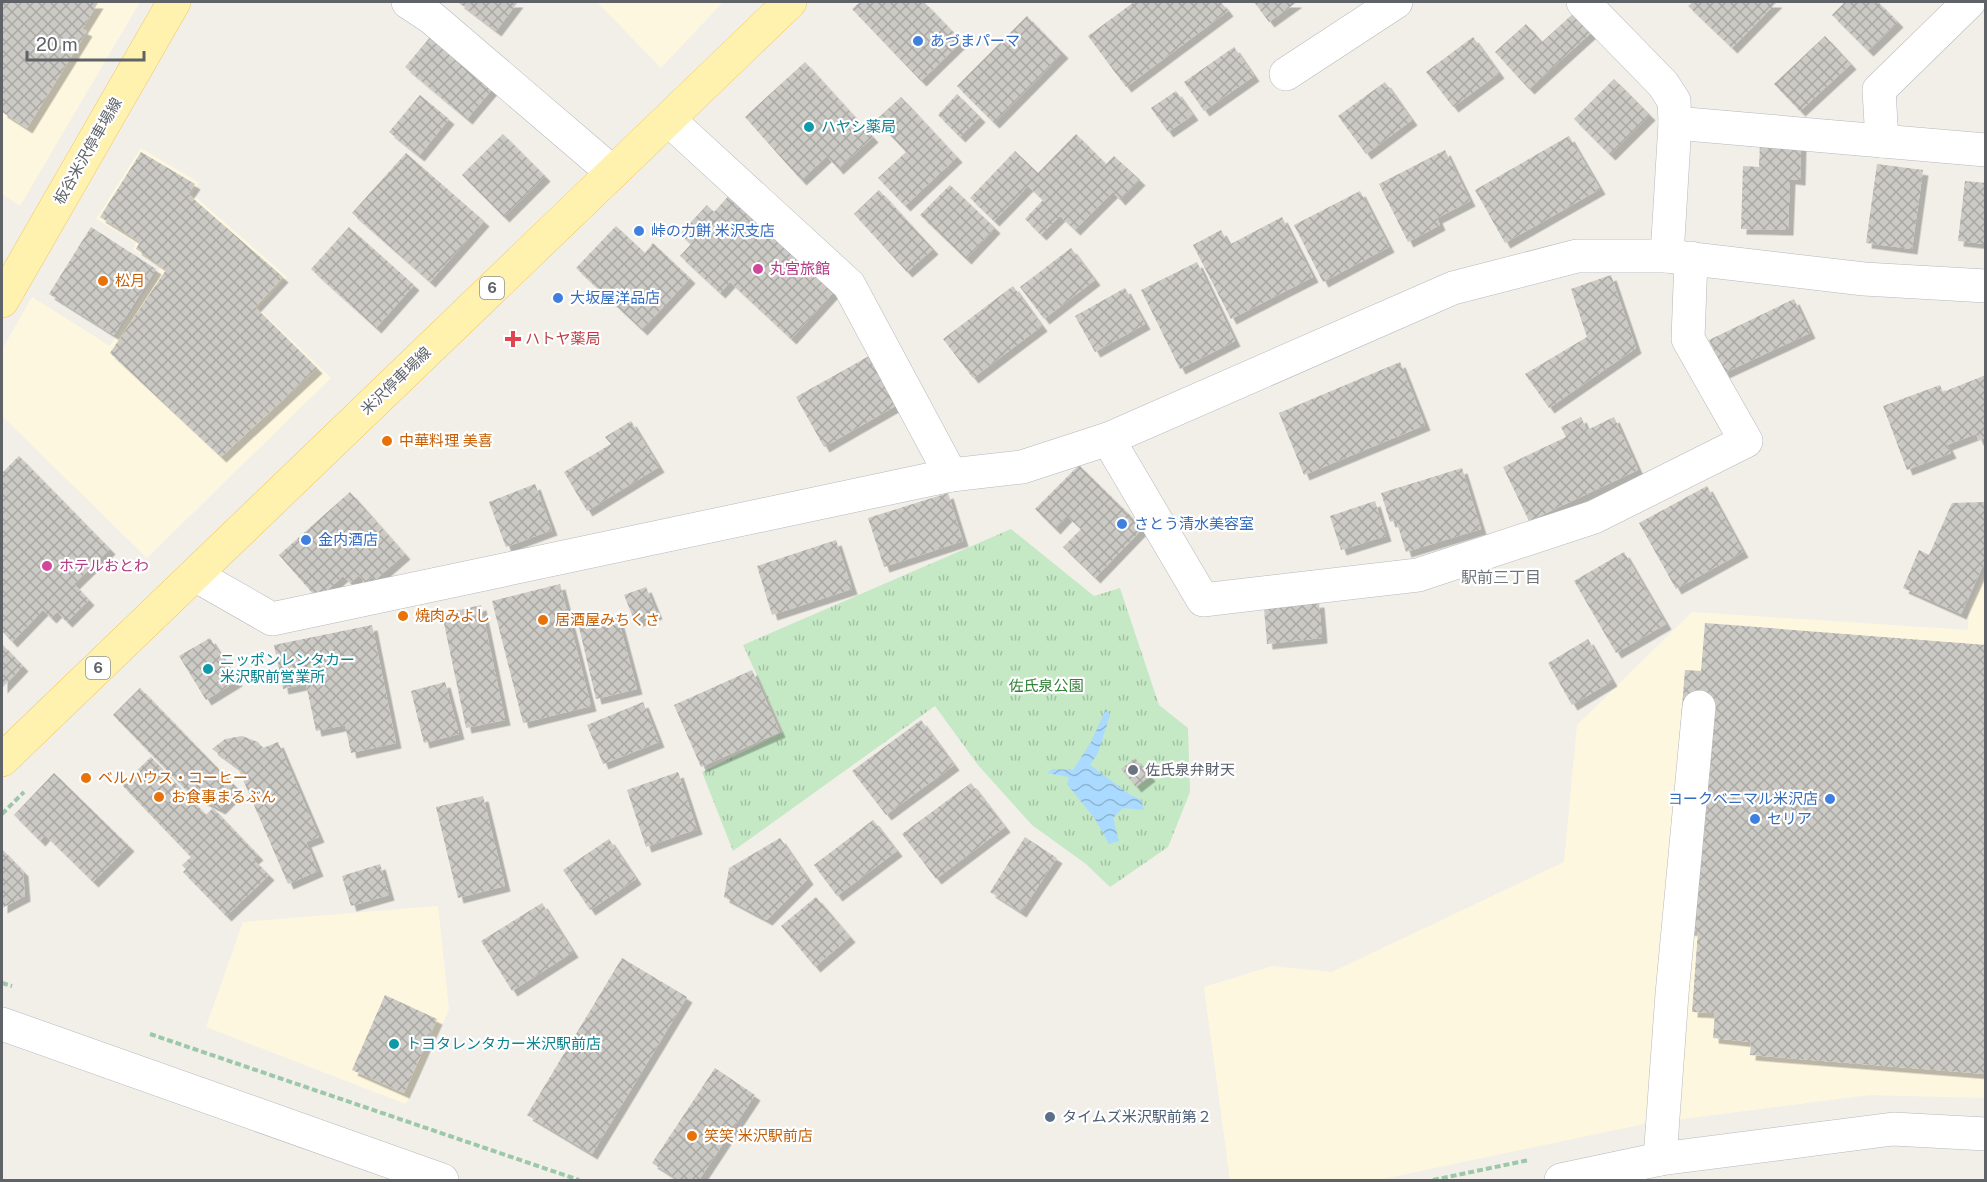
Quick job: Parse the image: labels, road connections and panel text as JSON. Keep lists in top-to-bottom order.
{
  "streets": {
    "main road": ["板谷米沢停車場線", "6", "米沢停車場線"]
  },
  "districts": ["駅前三丁目"],
  "parks": ["佐氏泉公園"],
  "places": {
    "other": [
      "あづまパーマ",
      "ハヤシ薬局",
      "峠の力餅 米沢支店",
      "丸宮旅館",
      "松月",
      "大坂屋洋品店",
      "中華料理 美喜",
      "さとう清水美容室",
      "金内酒店",
      "ホテルおとわ",
      "焼肉みよし",
      "居酒屋みちくさ",
      "ニッポンレンタカー 米沢駅前営業所",
      "佐氏泉弁財天",
      "ベルハウス・コーヒー",
      "お食事まるぶん",
      "ヨークベニマル米沢店",
      "セリア",
      "トヨタレンタカー米沢駅前店",
      "タイムズ米沢駅前第２",
      "笑笑 米沢駅前店"
    ],
    "health": ["ハトヤ薬局"]
  },
  "scale_bar": "20 m"
}
